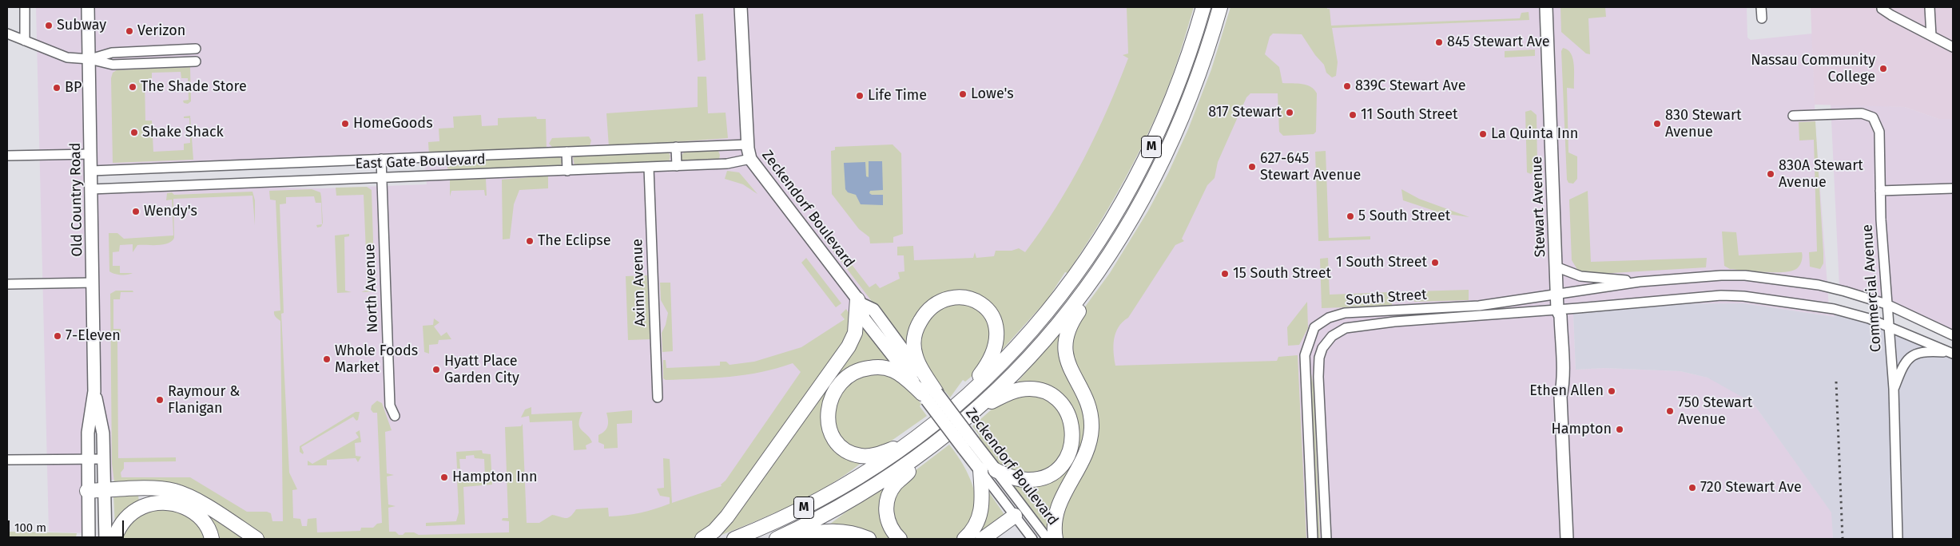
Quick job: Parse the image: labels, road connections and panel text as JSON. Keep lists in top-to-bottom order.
{
  "streets": {
    "highway": ["M"],
    "main road": ["Old Country Road", "Stewart Avenue", "Zeckendorf Boulevard"],
    "street": [
      "East Gate Boulevard",
      "Axinn Avenue",
      "North Avenue",
      "Commercial Avenue",
      "South Street"
    ]
  },
  "crossings": [
    ["East Gate Boulevard", "Old Country Road"],
    ["East Gate Boulevard", "Zeckendorf Boulevard"],
    ["East Gate Boulevard", "Axinn Avenue"],
    ["East Gate Boulevard", "North Avenue"],
    ["Stewart Avenue", "South Street"],
    ["Commercial Avenue", "South Street"]
  ],
  "places": [
    "Subway",
    "Verizon",
    "845 Stewart Ave",
    "Nassau Community College",
    "839C Stewart Ave",
    "The Shade Store",
    "BP",
    "Lowe's",
    "Life Time",
    "817 Stewart",
    "11 South Street",
    "HomeGoods",
    "830 Stewart Avenue",
    "Shake Shack",
    "La Quinta Inn",
    "627-645 Stewart Avenue",
    "830A Stewart Avenue",
    "Wendy's",
    "5 South Street",
    "The Eclipse",
    "1 South Street",
    "15 South Street",
    "7-Eleven",
    "Whole Foods Market",
    "Hyatt Place Garden City",
    "Ethen Allen",
    "Raymour & Flanigan",
    "750 Stewart Avenue",
    "Hampton",
    "Hampton Inn",
    "720 Stewart Ave"
  ],
  "scale_bar": "100 m"
}
